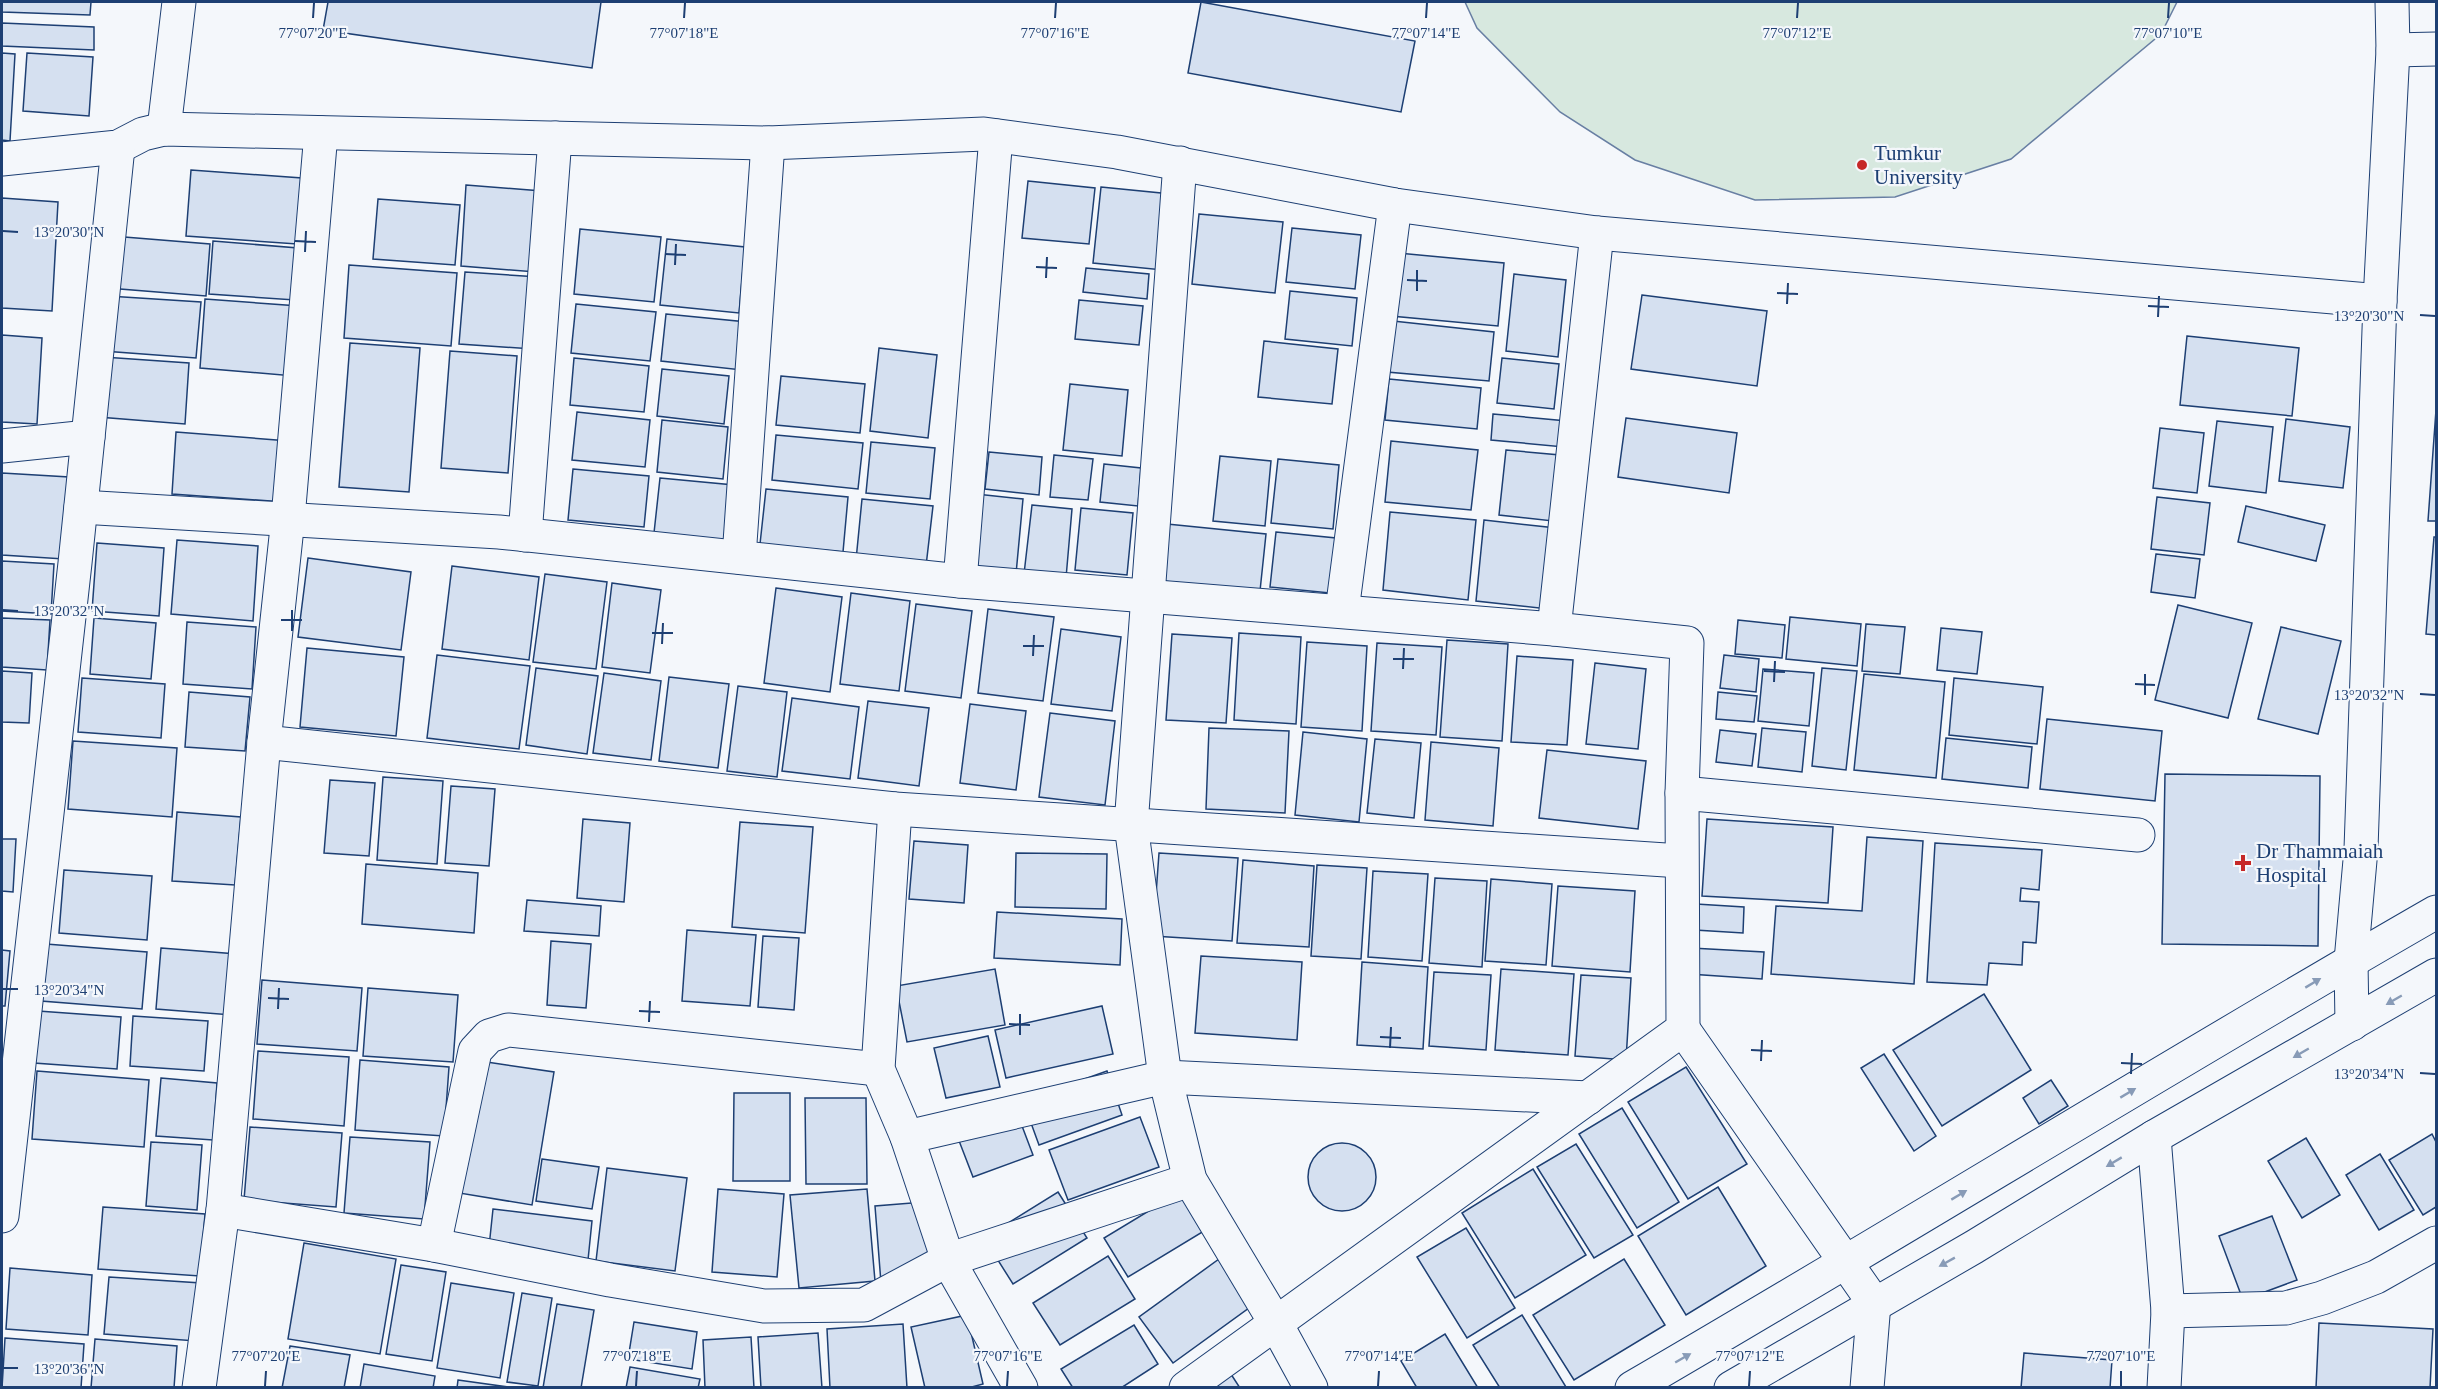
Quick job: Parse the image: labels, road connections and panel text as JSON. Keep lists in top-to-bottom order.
{
  "places": {
    "other": ["Tumkur University"],
    "health": ["Dr Thammaiah Hospital"]
  },
  "coordinates": [
    "77°07'20\"E",
    "77°07'18\"E",
    "77°07'16\"E",
    "77°07'14\"E",
    "77°07'12\"E",
    "77°07'10\"E",
    "13°20'30\"N",
    "13°20'32\"N",
    "13°20'34\"N",
    "13°20'36\"N"
  ]
}
